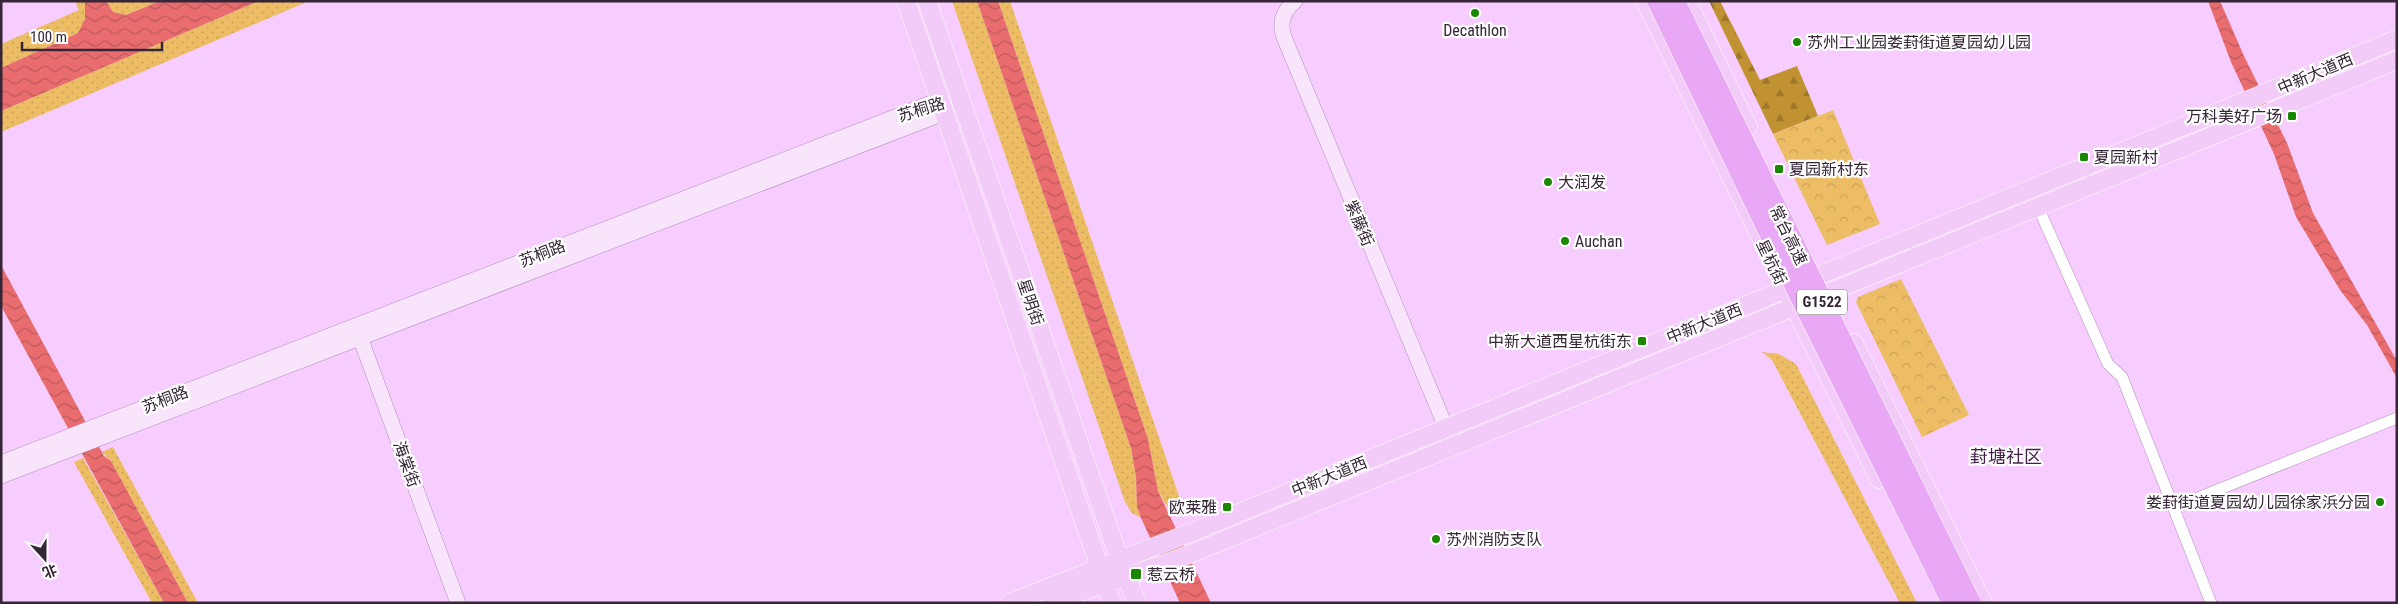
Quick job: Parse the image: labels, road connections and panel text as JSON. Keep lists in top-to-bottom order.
{
  "streets": {
    "highway": ["常台高速", "G1522"],
    "main road": [
      "中新大道西",
      "苏桐路",
      "紫藤街",
      "星杭街",
      "星明街",
      "海棠街"
    ]
  },
  "crossings": [
    ["中新大道西", "紫藤街"],
    ["中新大道西", "星杭街"],
    ["中新大道西", "星明街"],
    ["苏桐路", "星明街"],
    ["苏桐路", "海棠街"]
  ],
  "districts": ["葑塘社区"],
  "places": {
    "other": [
      "Decathlon",
      "苏州工业园娄葑街道夏园幼儿园",
      "大润发",
      "Auchan",
      "娄葑街道夏园幼儿园徐家浜分园",
      "苏州消防支队"
    ],
    "transit": [
      "万科美好广场",
      "夏园新村",
      "夏园新村东",
      "中新大道西星杭街东",
      "欧莱雅",
      "惹云桥"
    ]
  },
  "scale_bar": "100 m",
  "north": "bottom"
}
